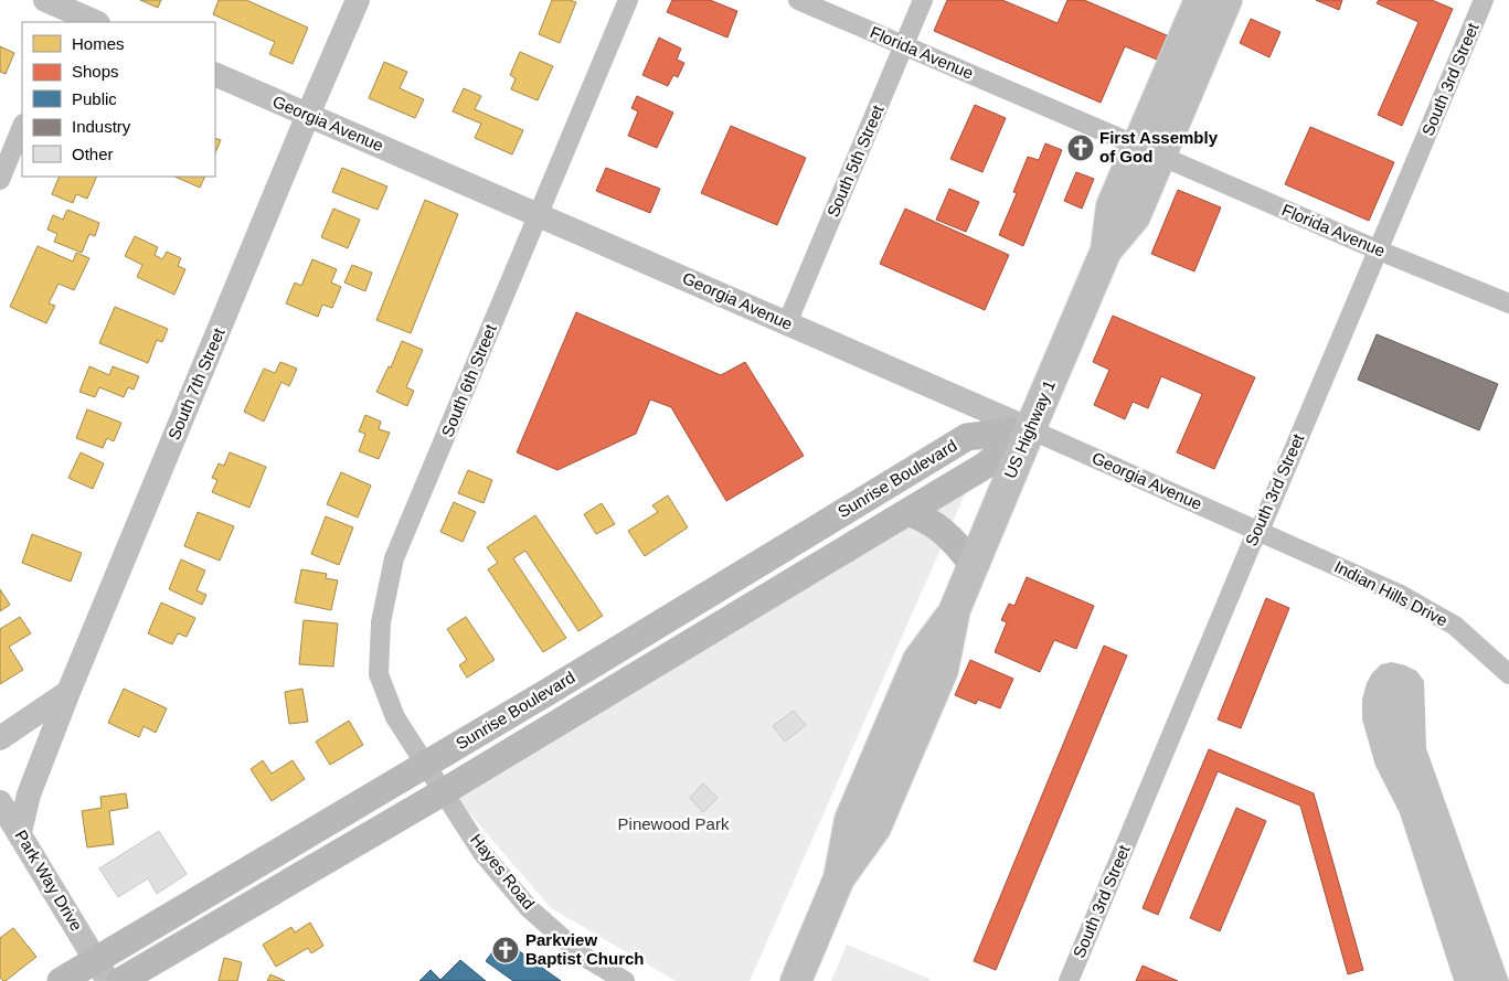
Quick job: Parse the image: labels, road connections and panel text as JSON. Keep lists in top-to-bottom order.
{
  "streets": {
    "main road": ["US Highway 1", "Sunrise Boulevard"],
    "street": [
      "Florida Avenue",
      "South 3rd Street",
      "Georgia Avenue",
      "South 5th Street",
      "South 6th Street",
      "South 7th Street",
      "Indian Hills Drive",
      "Hayes Road",
      "Park Way Drive"
    ]
  },
  "crossings": [
    ["Florida Avenue", "South 3rd Street"],
    ["Florida Avenue", "South 5th Street"],
    ["Florida Avenue", "US Highway 1"],
    ["South 3rd Street", "Georgia Avenue"],
    ["South 3rd Street", "Indian Hills Drive"],
    ["Georgia Avenue", "South 5th Street"],
    ["Georgia Avenue", "South 6th Street"],
    ["Georgia Avenue", "South 7th Street"],
    ["Georgia Avenue", "US Highway 1"],
    ["Georgia Avenue", "Sunrise Boulevard"],
    ["Georgia Avenue", "Indian Hills Drive"],
    ["South 6th Street", "Sunrise Boulevard"],
    ["South 6th Street", "Hayes Road"],
    ["South 7th Street", "Park Way Drive"],
    ["US Highway 1", "Sunrise Boulevard"],
    ["Sunrise Boulevard", "Hayes Road"],
    ["Sunrise Boulevard", "Park Way Drive"]
  ],
  "parks": ["Pinewood Park"],
  "places": {
    "church": ["First Assembly of God", "Parkview Baptist Church"]
  },
  "legend": [
    "Homes",
    "Shops",
    "Public",
    "Industry",
    "Other"
  ]
}
